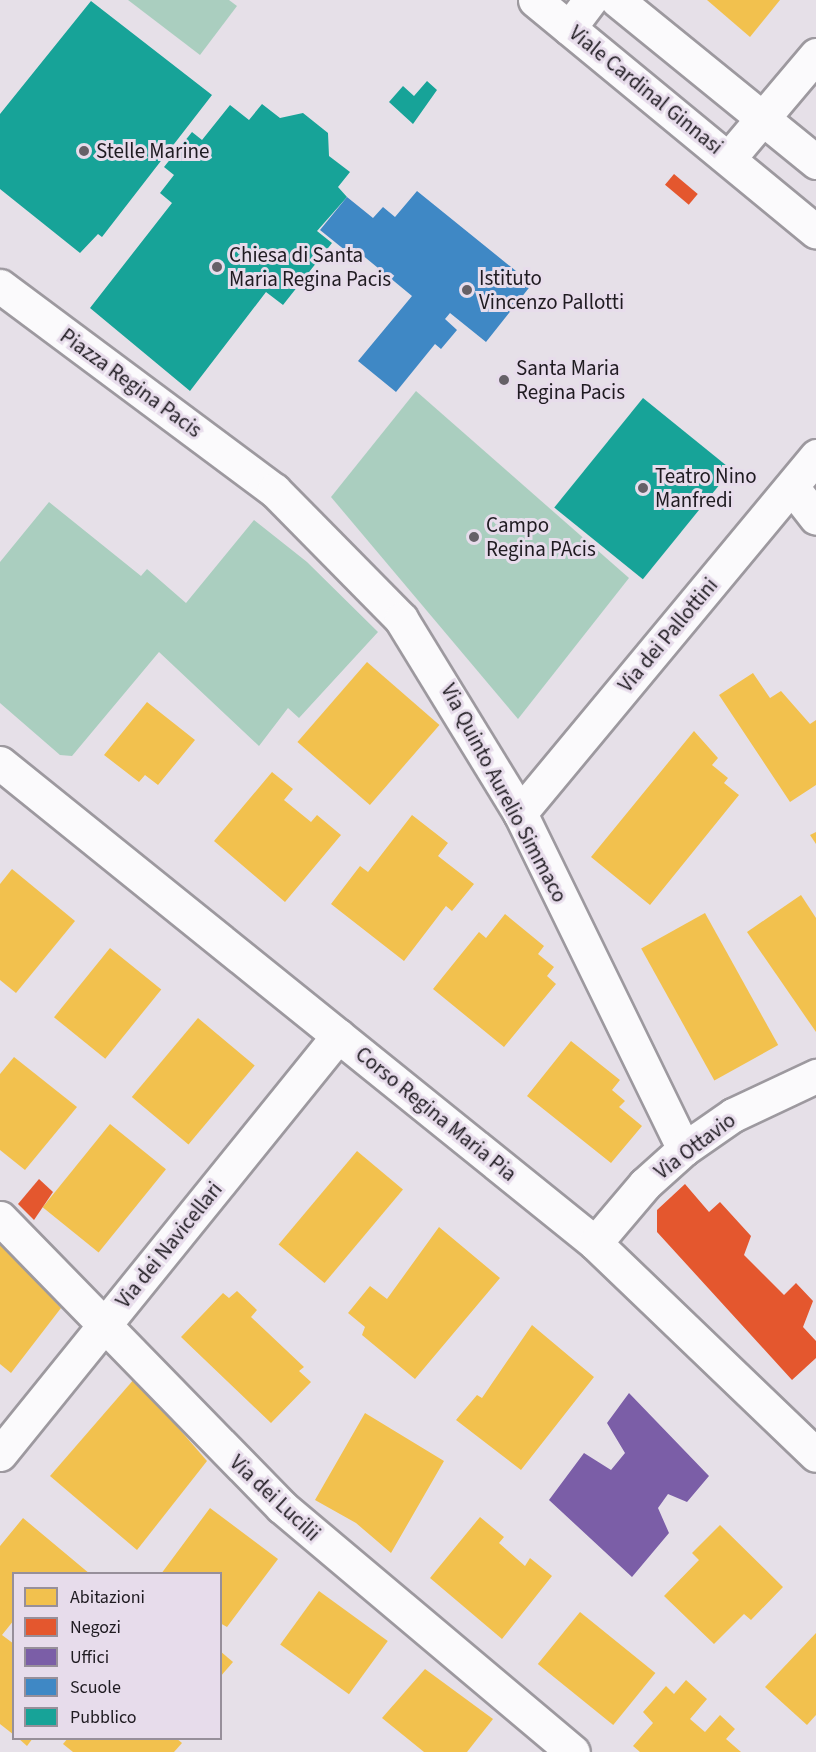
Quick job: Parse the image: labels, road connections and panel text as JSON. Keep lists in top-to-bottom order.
{
  "streets": {
    "street": [
      "Viale Cardinal Ginnasi",
      "Piazza Regina Pacis",
      "Via dei Pallottini",
      "Via Quinto Aurelio Simmaco",
      "Corso Regina Maria Pia",
      "Via Ottavio",
      "Via dei Navicellari",
      "Via dei Lucilii"
    ]
  },
  "crossings": [
    ["Piazza Regina Pacis", "Via Quinto Aurelio Simmaco"],
    ["Via dei Pallottini", "Via Quinto Aurelio Simmaco"],
    ["Via Quinto Aurelio Simmaco", "Via Ottavio"],
    ["Corso Regina Maria Pia", "Via Ottavio"],
    ["Corso Regina Maria Pia", "Via dei Navicellari"],
    ["Via dei Navicellari", "Via dei Lucilii"]
  ],
  "places": [
    "Stelle Marine",
    "Chiesa di Santa Maria Regina Pacis",
    "Istituto Vincenzo Pallotti",
    "Santa Maria Regina Pacis",
    "Teatro Nino Manfredi",
    "Campo Regina PAcis"
  ],
  "legend": [
    "Abitazioni",
    "Negozi",
    "Uffici",
    "Scuole",
    "Pubblico"
  ]
}
